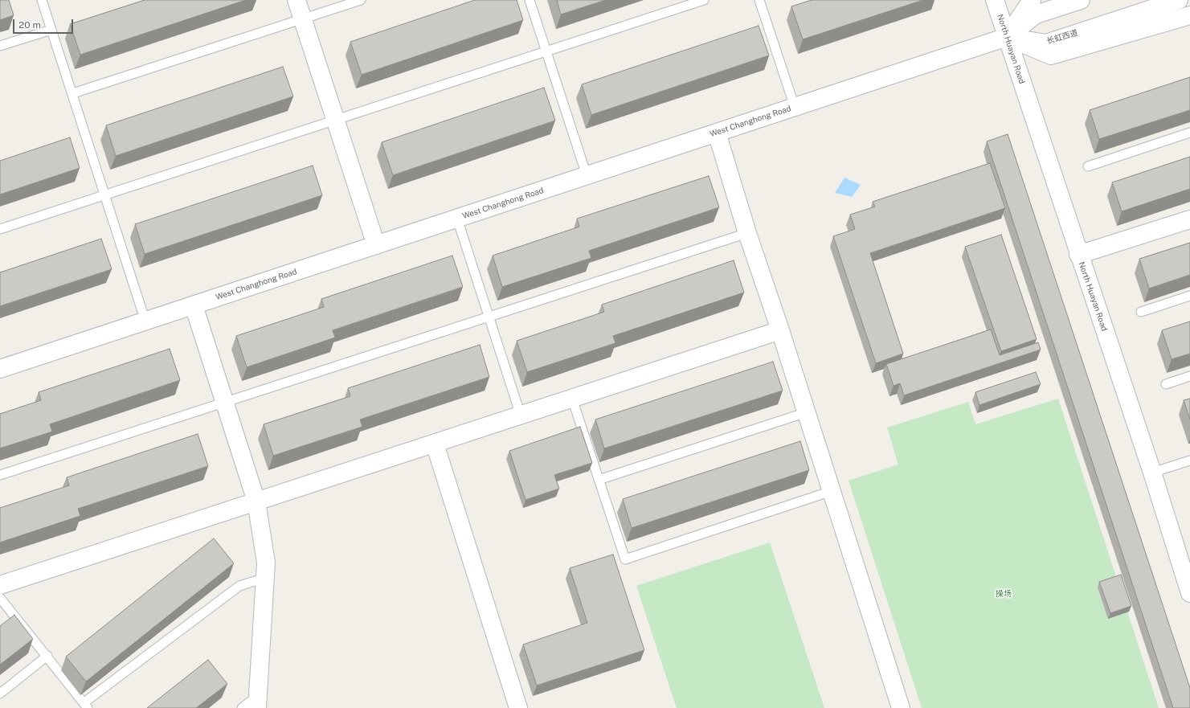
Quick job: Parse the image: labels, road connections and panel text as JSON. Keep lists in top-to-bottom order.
{
  "streets": {
    "street": ["长虹西道", "North Huayan Road", "West Changhong Road"]
  },
  "crossings": [
    ["长虹西道", "North Huayan Road"],
    ["长虹西道", "West Changhong Road"],
    ["North Huayan Road", "West Changhong Road"]
  ],
  "parks": ["操场"],
  "scale_bar": "20 m"
}
